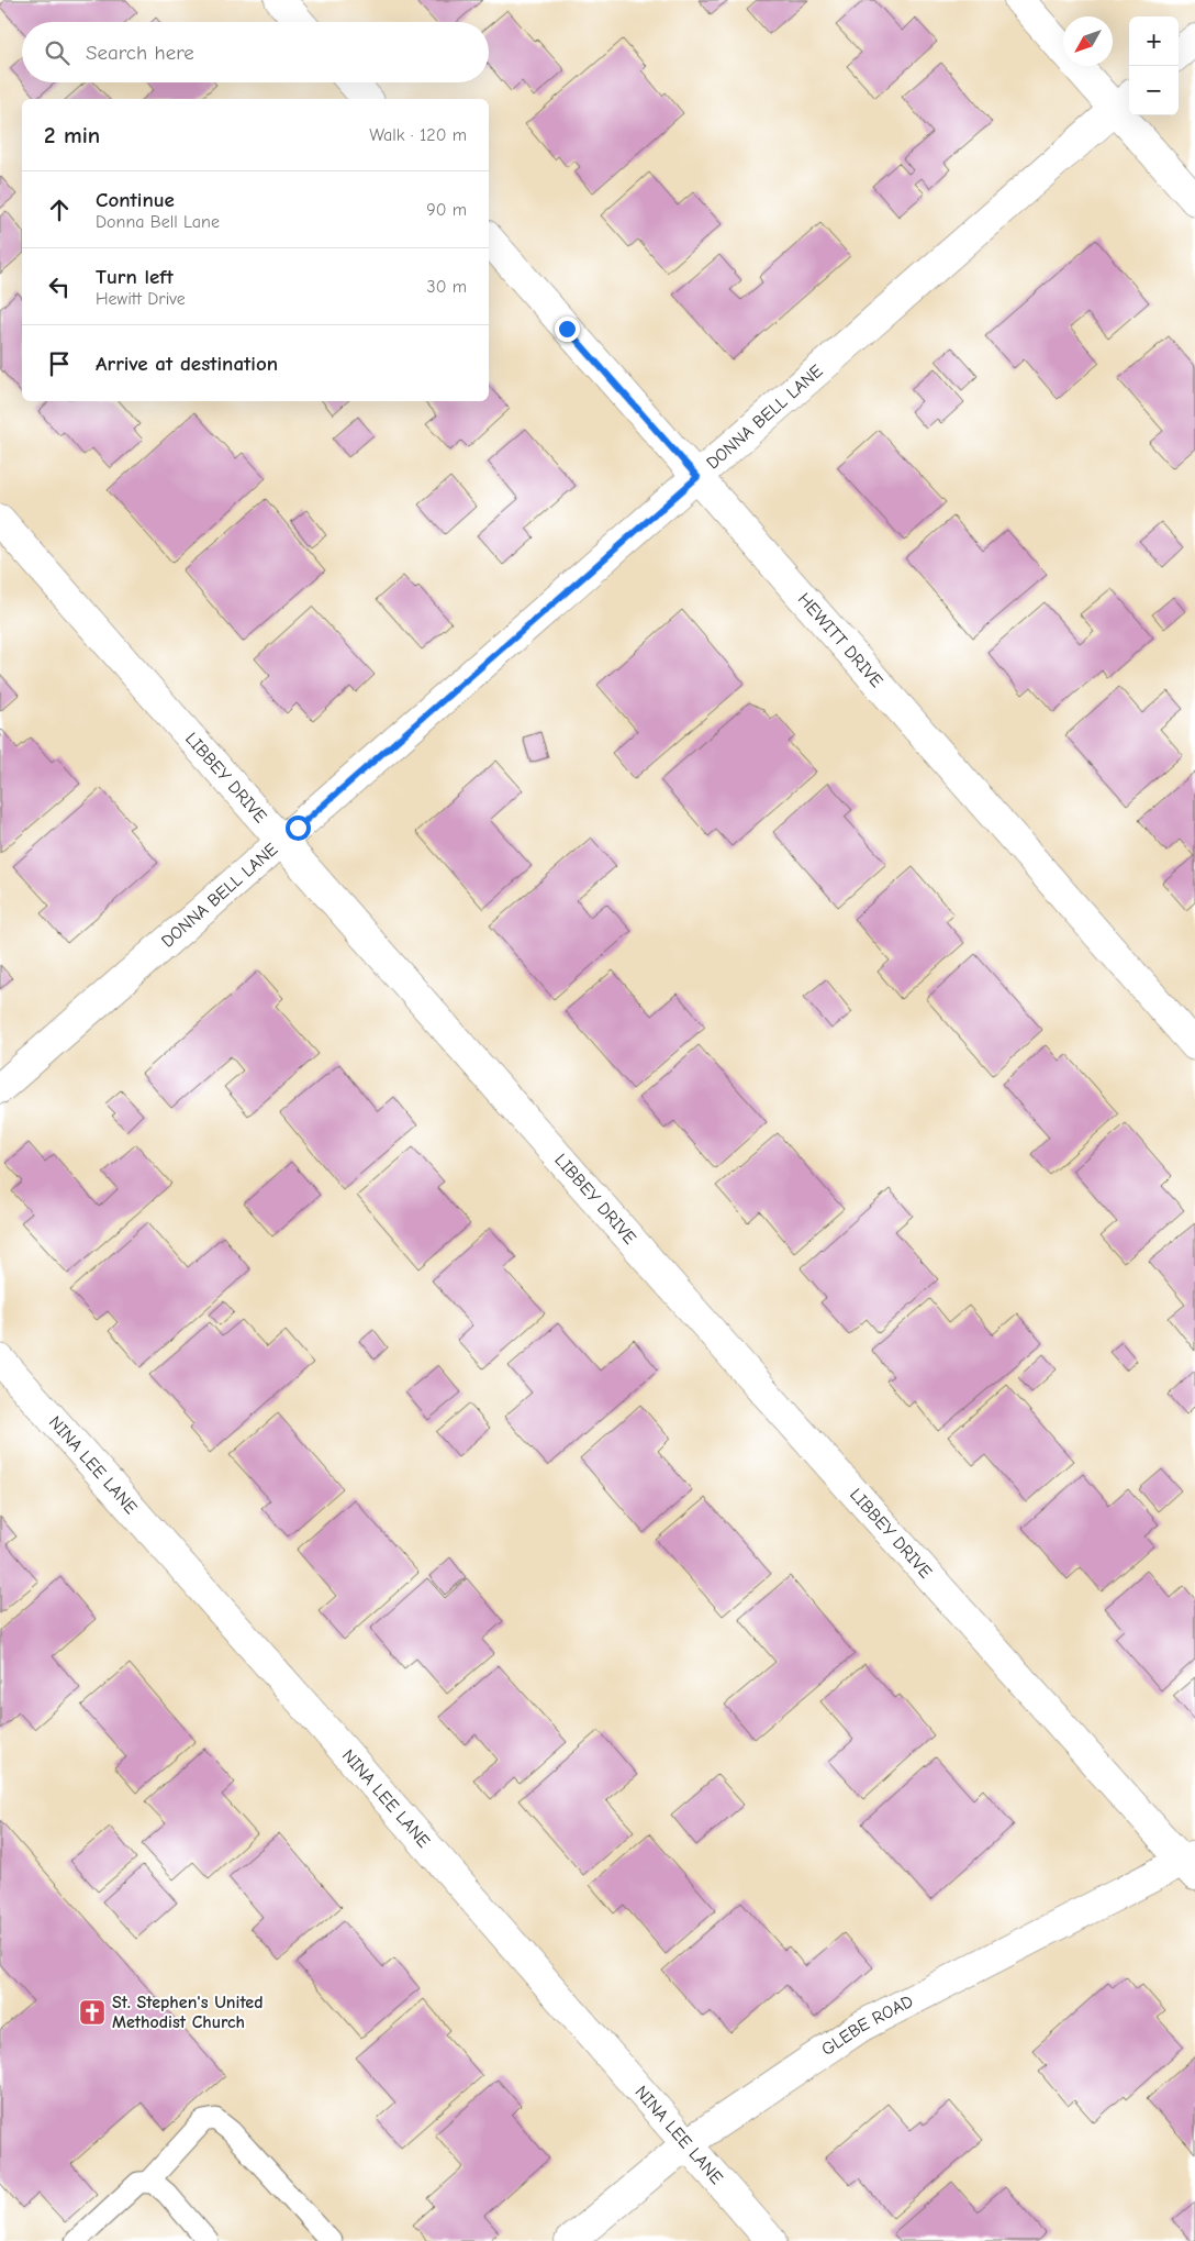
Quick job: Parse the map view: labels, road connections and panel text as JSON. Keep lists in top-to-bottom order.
{
  "streets": {
    "street": [
      "DONNA BELL LANE",
      "HEWITT DRIVE",
      "LIBBEY DRIVE",
      "NINA LEE LANE",
      "GLEBE ROAD"
    ]
  },
  "crossings": [
    ["DONNA BELL LANE", "HEWITT DRIVE"],
    ["DONNA BELL LANE", "LIBBEY DRIVE"],
    ["LIBBEY DRIVE", "GLEBE ROAD"],
    ["NINA LEE LANE", "GLEBE ROAD"]
  ],
  "places": {
    "church": ["St. Stephen's United Methodist Church"]
  },
  "north": "bottom left",
  "page": {
    "map_buttons": ["+", "−"],
    "search": "Search here",
    "heading": ["2 min", "Walk · 120 m"],
    "list": [
      ["Continue", "Donna Bell Lane", "90 m"],
      ["Turn left", "Hewitt Drive", "30 m"],
      "Arrive at destination"
    ]
  }
}
